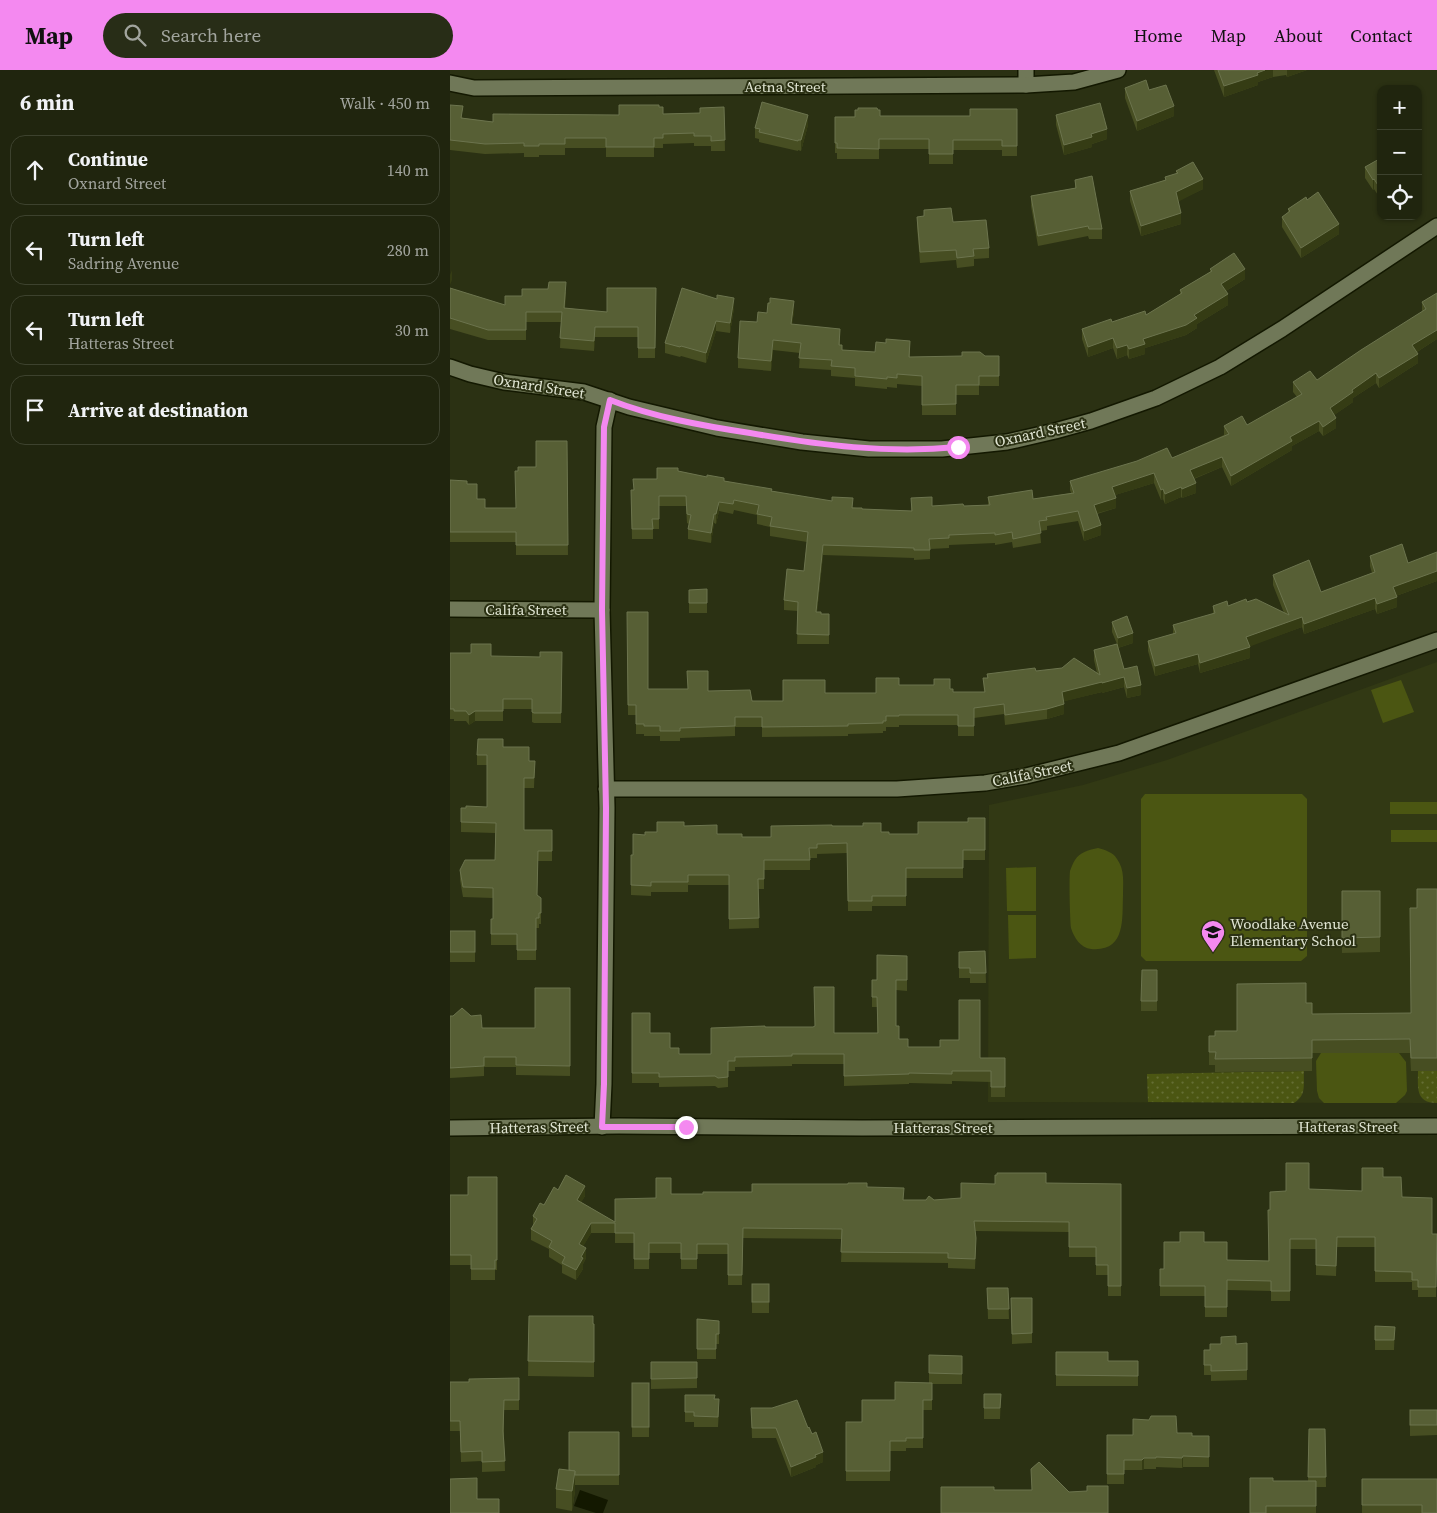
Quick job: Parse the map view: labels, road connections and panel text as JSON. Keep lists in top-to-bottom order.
{
  "streets": {
    "street": [
      "Aetna Street",
      "Oxnard Street",
      "Califa Street",
      "Hatteras Street"
    ]
  },
  "places": {
    "school or university": ["Woodlake Avenue Elementary School"]
  },
  "page": {
    "header": "Map",
    "search": "Search here",
    "nav": [
      "Home",
      "Map",
      "About",
      "Contact"
    ],
    "heading": ["6 min", "Walk · 450 m"],
    "map_buttons": ["+", "−"],
    "list": [
      ["Continue", "Oxnard Street", "140 m"],
      ["Turn left", "Sadring Avenue", "280 m"],
      ["Turn left", "Hatteras Street", "30 m"],
      "Arrive at destination"
    ]
  }
}
